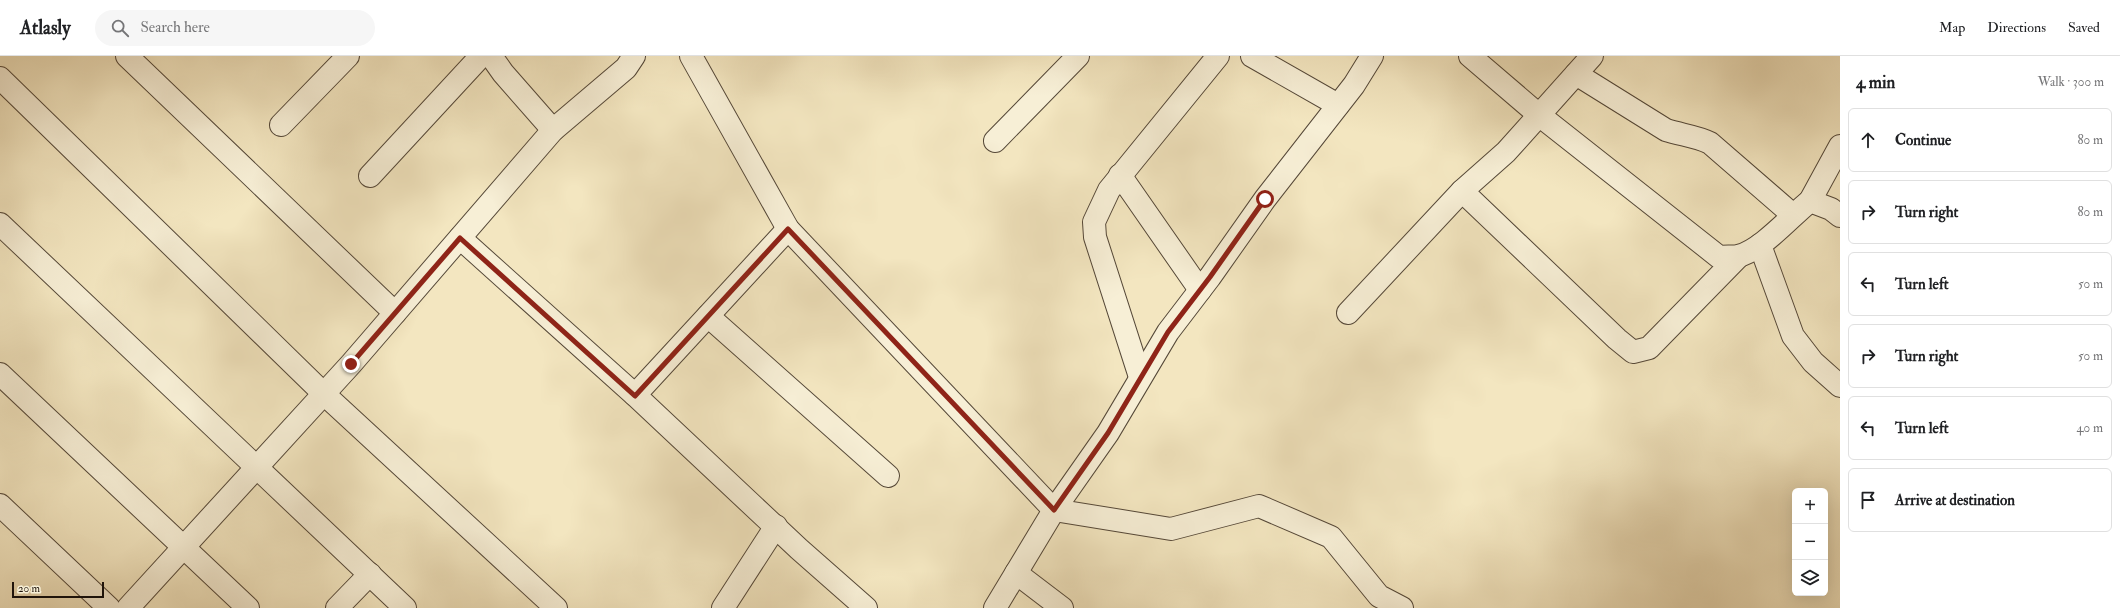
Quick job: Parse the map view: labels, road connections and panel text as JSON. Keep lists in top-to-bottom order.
{
  "scale_bar": "20 m",
  "page": {
    "header": "Atlasly",
    "search": "Search here",
    "nav": ["Map", "Directions", "Saved"],
    "heading": ["4 min", "Walk · 300 m"],
    "list": [
      ["Continue", "80 m"],
      ["Turn right", "80 m"],
      ["Turn left", "50 m"],
      ["Turn right", "50 m"],
      ["Turn left", "40 m"],
      "Arrive at destination"
    ],
    "map_buttons": ["+", "−"],
    "scale": "20 m"
  }
}
